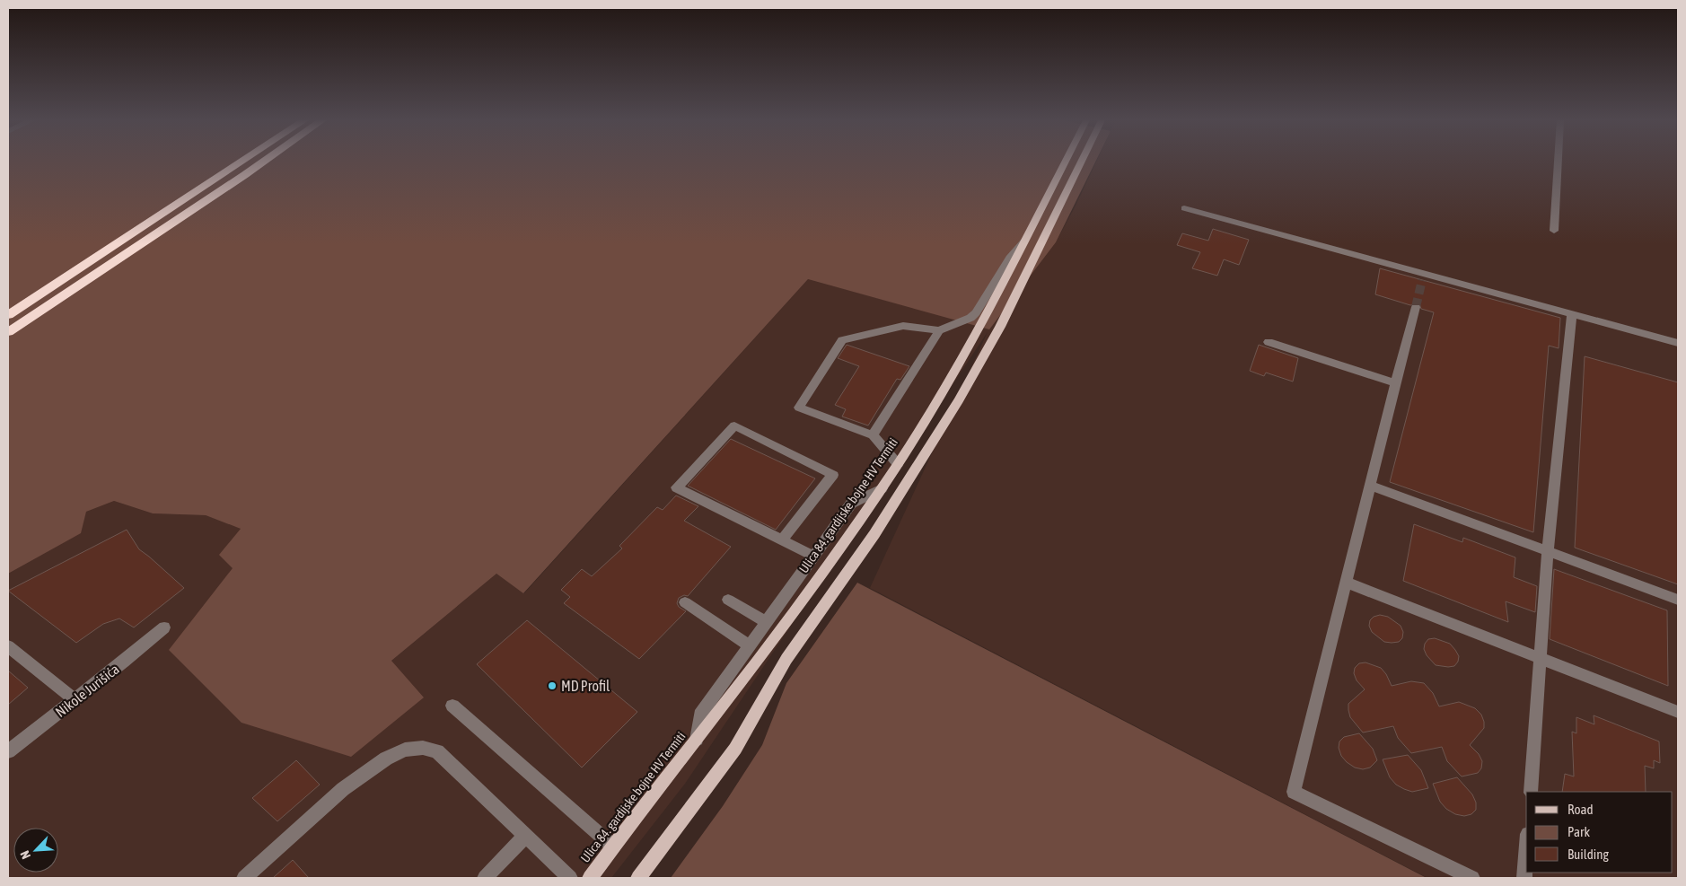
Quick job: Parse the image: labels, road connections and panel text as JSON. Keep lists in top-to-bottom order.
{
  "streets": {
    "main road": ["Ulica 84. gardijske bojne HV Termiti"],
    "street": ["Nikole Jurišića"]
  },
  "places": ["MD Profil"],
  "legend": ["Road", "Park", "Building"],
  "north": "bottom left"
}
